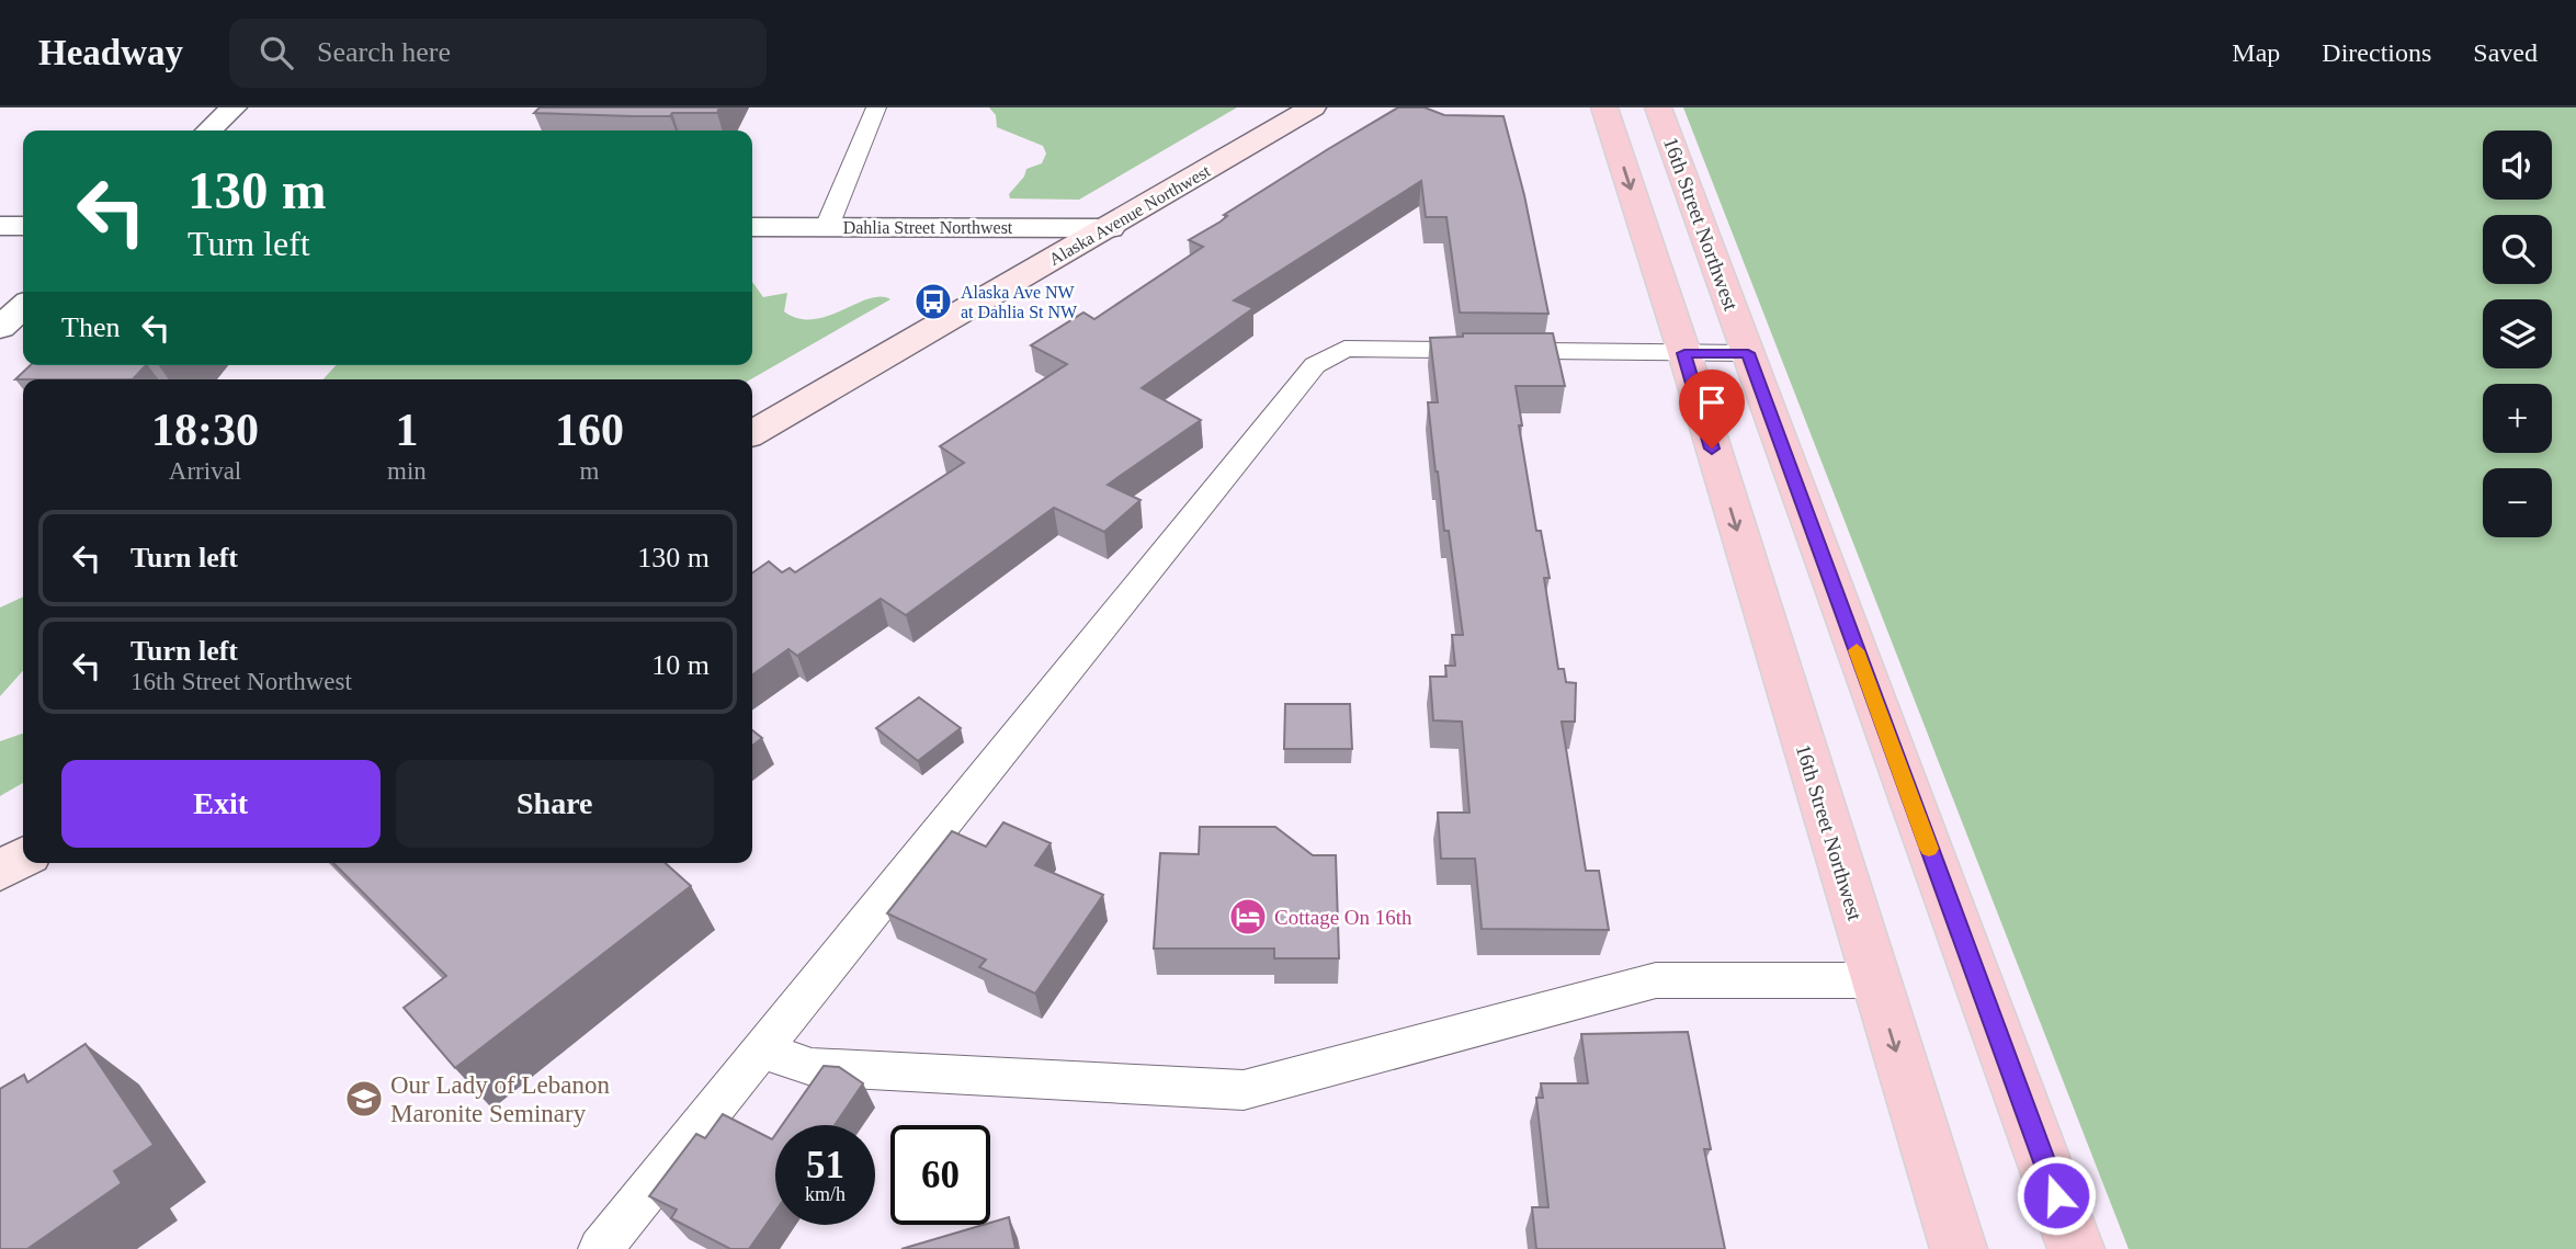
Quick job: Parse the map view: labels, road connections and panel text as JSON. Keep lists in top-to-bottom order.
{
  "streets": {
    "main road": ["Alaska Avenue Northwest", "16th Street Northwest"],
    "street": ["Dahlia Street Northwest"]
  },
  "crossings": [
    ["Alaska Avenue Northwest", "Dahlia Street Northwest"]
  ],
  "places": {
    "bus stop": ["Alaska Ave NW at Dahlia St NW"],
    "hotel": ["Cottage On 16th"],
    "school or university": ["Our Lady of Lebanon Maronite Seminary"]
  },
  "page": {
    "header": "Headway",
    "search": "Search here",
    "nav": ["Map", "Directions", "Saved"],
    "map_buttons": ["+", "−"],
    "turn": ["130 m", "Turn left"],
    "then": "Then",
    "eta": [
      "18:30",
      "Arrival",
      "1",
      "min",
      "160",
      "m"
    ],
    "list": [
      {
        "name": "Turn left",
        "value": "130 m"
      },
      {
        "name": "Turn left",
        "note": "16th Street Northwest",
        "value": "10 m"
      }
    ],
    "buttons": ["Exit", "Share"],
    "speed": "51 km/h",
    "limit": "60"
  }
}
